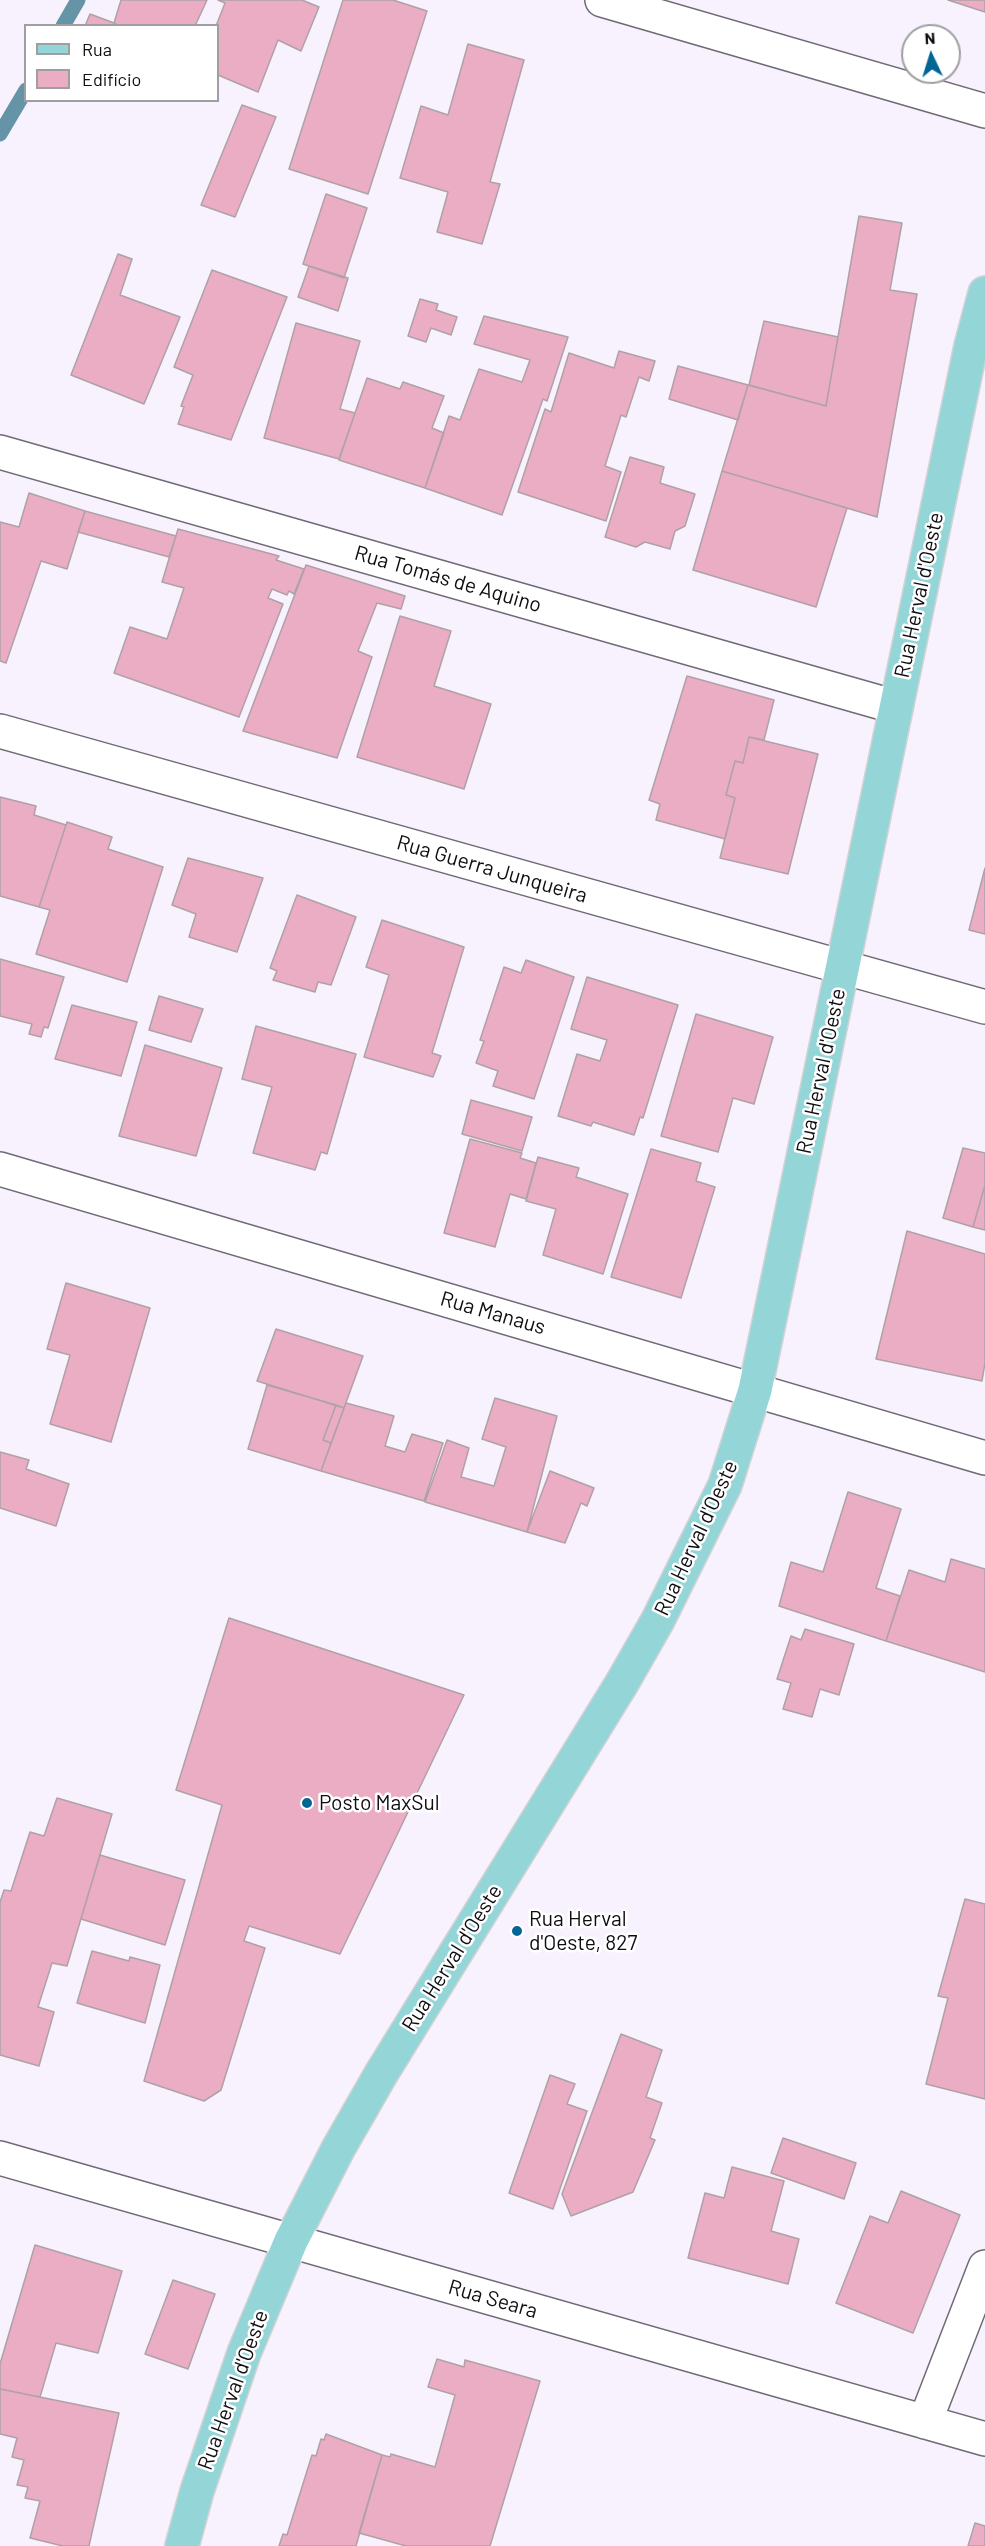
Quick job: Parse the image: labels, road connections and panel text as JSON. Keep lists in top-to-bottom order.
{
  "streets": {
    "main road": ["Rua Herval d'Oeste"],
    "street": [
      "Rua Tomás de Aquino",
      "Rua Guerra Junqueira",
      "Rua Manaus",
      "Rua Seara"
    ]
  },
  "crossings": [
    ["Rua Tomás de Aquino", "Rua Herval d'Oeste"],
    ["Rua Herval d'Oeste", "Rua Guerra Junqueira"],
    ["Rua Herval d'Oeste", "Rua Manaus"],
    ["Rua Herval d'Oeste", "Rua Seara"]
  ],
  "places": ["Posto MaxSul", "Rua Herval d'Oeste, 827"],
  "legend": ["Rua", "Edifício"],
  "north": "top"
}
